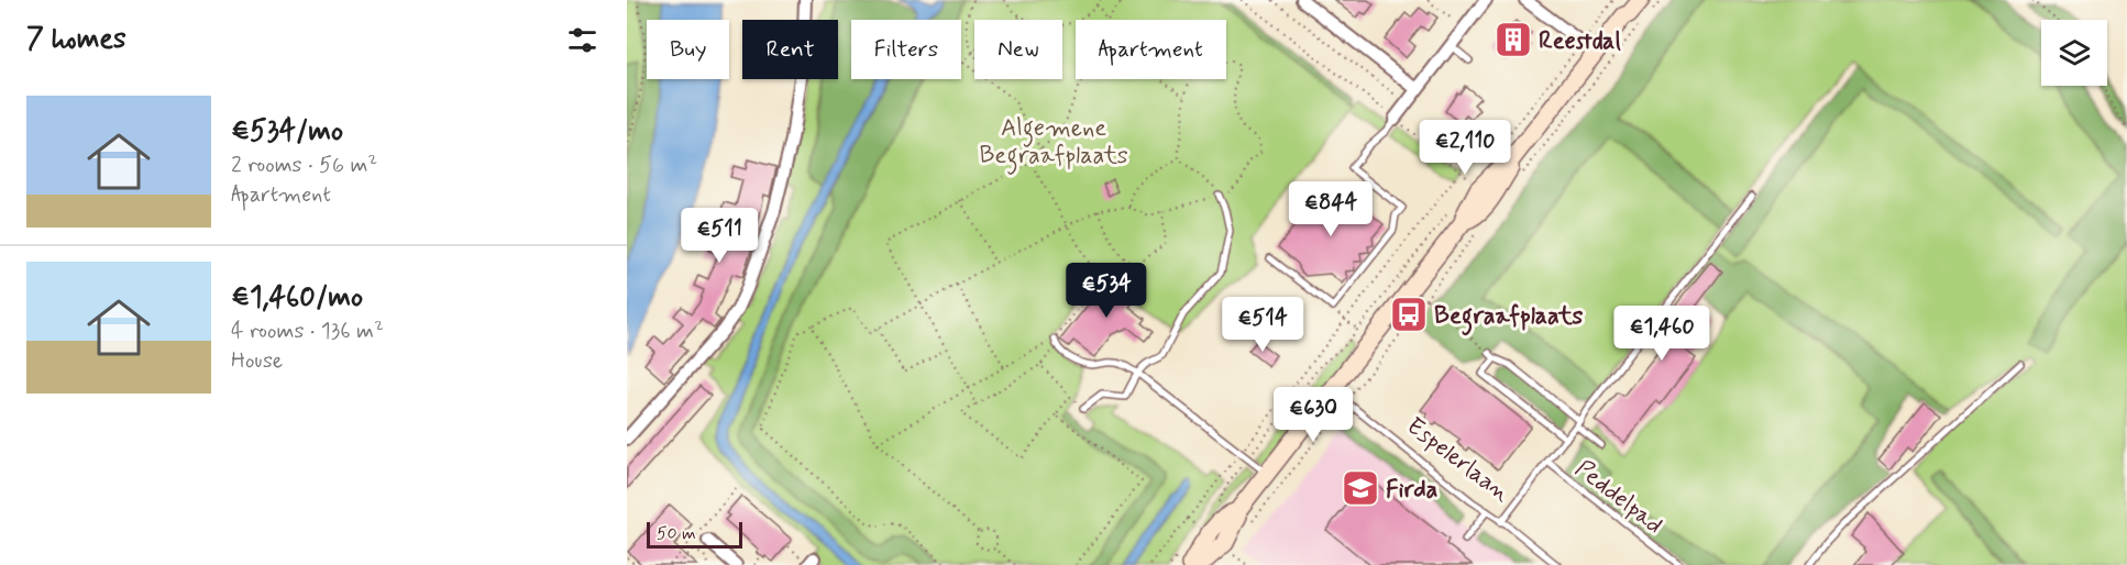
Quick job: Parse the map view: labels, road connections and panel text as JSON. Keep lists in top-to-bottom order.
{
  "streets": {
    "lane": ["Espelerlaan", "Peddelpad"]
  },
  "parks": ["Algemene Begraafplaats"],
  "places": {
    "building": ["Reestdal"],
    "bus stop": ["Begraafplaats"],
    "school or university": ["Firda"]
  },
  "scale_bar": "50 m",
  "page": {
    "heading": "7 homes",
    "chip": [
      "Buy",
      "Rent",
      "Filters",
      "New",
      "Apartment"
    ],
    "list": [
      {
        "name": "€534/mo",
        "note": "2 rooms · 56 m² · Apartment"
      },
      {
        "name": "€1,460/mo",
        "note": "4 rooms · 136 m² · House"
      }
    ],
    "price": [
      "€2,110",
      "€844",
      "€511",
      "€534",
      "€514",
      "€1,460",
      "€630"
    ],
    "scale": "50 m"
  }
}
